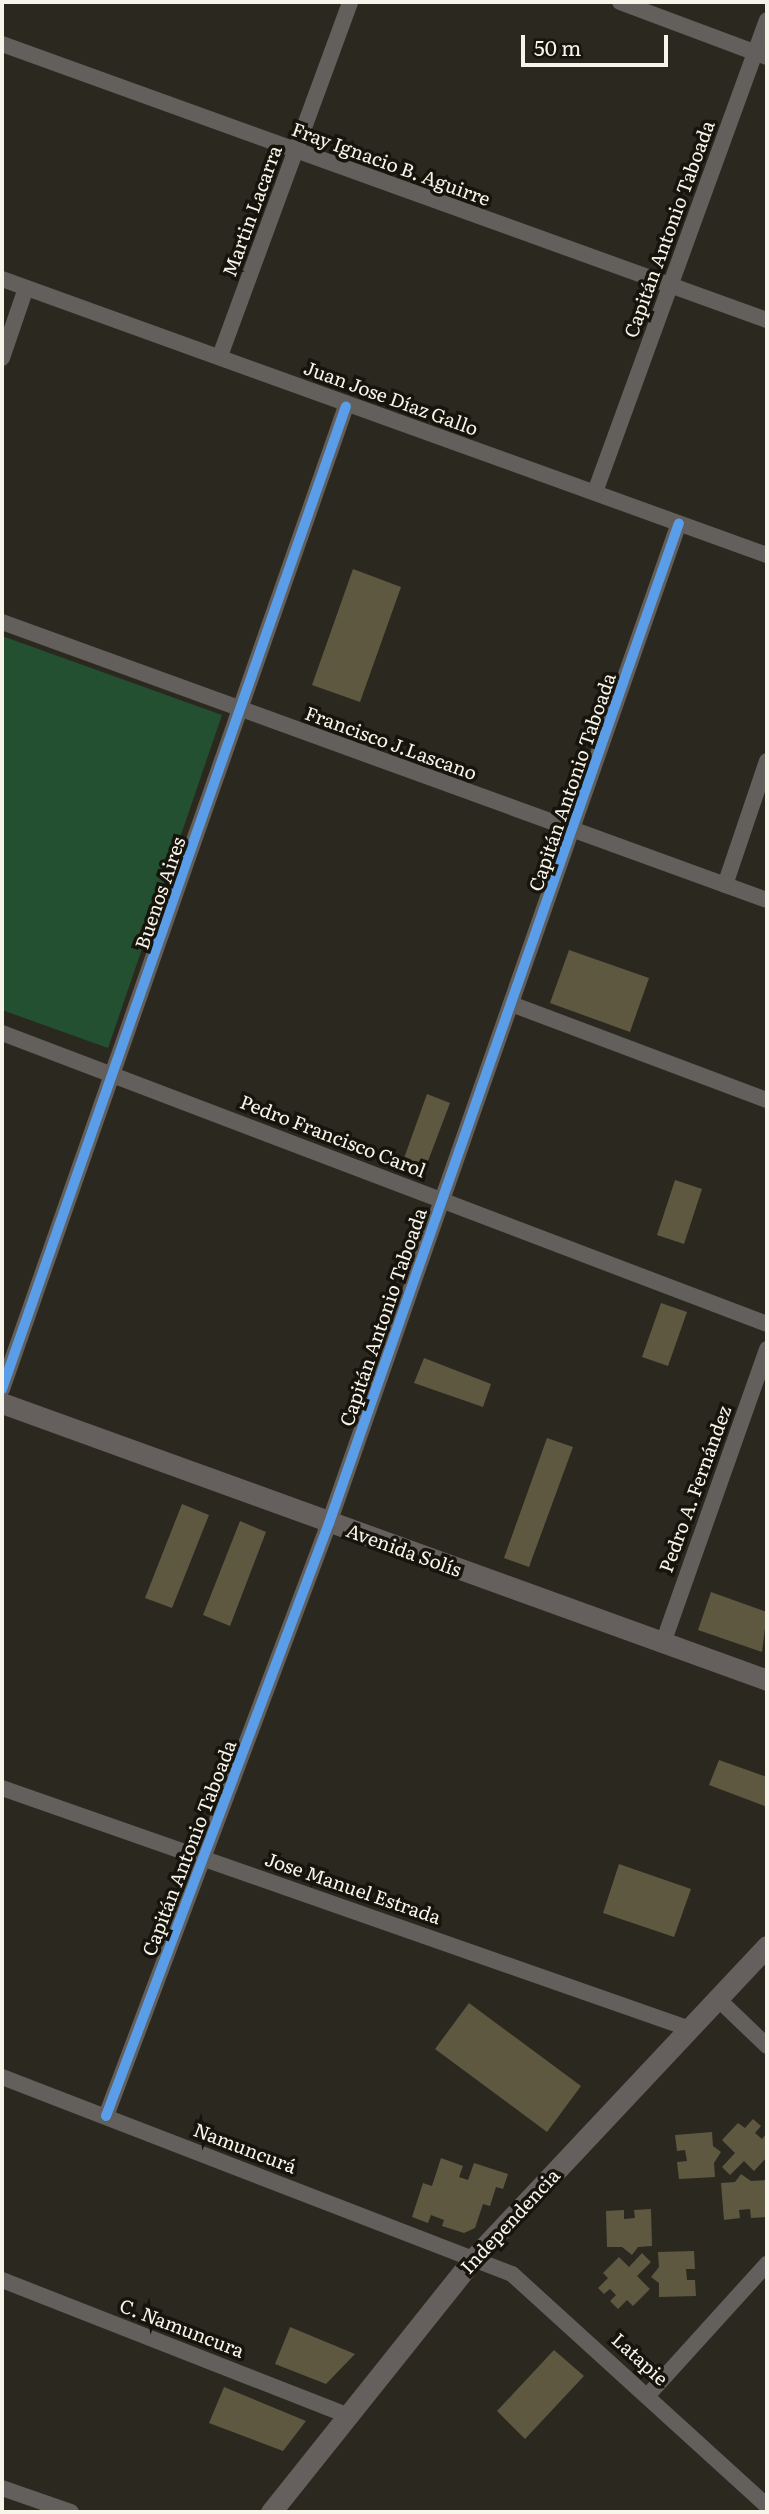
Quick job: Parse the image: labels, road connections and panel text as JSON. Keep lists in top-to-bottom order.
{
  "streets": {
    "main road": ["Avenida Solís", "Independencia"],
    "street": [
      "Fray Ignacio B. Aguirre",
      "Martin Lacarra",
      "Capitán Antonio Taboada",
      "Juan Jose Díaz Gallo",
      "Francisco J.Lascano",
      "Buenos Aires",
      "Pedro Francisco Carol",
      "Pedro A. Fernández",
      "Jose Manuel Estrada",
      "Namuncurá",
      "C. Namuncura",
      "Latapie"
    ]
  },
  "crossings": [
    ["Fray Ignacio B. Aguirre", "Martin Lacarra"],
    ["Fray Ignacio B. Aguirre", "Capitán Antonio Taboada"],
    ["Martin Lacarra", "Juan Jose Díaz Gallo"],
    ["Capitán Antonio Taboada", "Juan Jose Díaz Gallo"],
    ["Capitán Antonio Taboada", "Francisco J.Lascano"],
    ["Capitán Antonio Taboada", "Pedro Francisco Carol"],
    ["Capitán Antonio Taboada", "Avenida Solís"],
    ["Capitán Antonio Taboada", "Jose Manuel Estrada"],
    ["Capitán Antonio Taboada", "Namuncurá"],
    ["Juan Jose Díaz Gallo", "Buenos Aires"],
    ["Francisco J.Lascano", "Buenos Aires"],
    ["Buenos Aires", "Pedro Francisco Carol"],
    ["Pedro A. Fernández", "Avenida Solís"],
    ["Jose Manuel Estrada", "Independencia"],
    ["Namuncurá", "Independencia"],
    ["Namuncurá", "Latapie"],
    ["Independencia", "C. Namuncura"],
    ["Independencia", "Latapie"]
  ],
  "scale_bar": "50 m"
}
